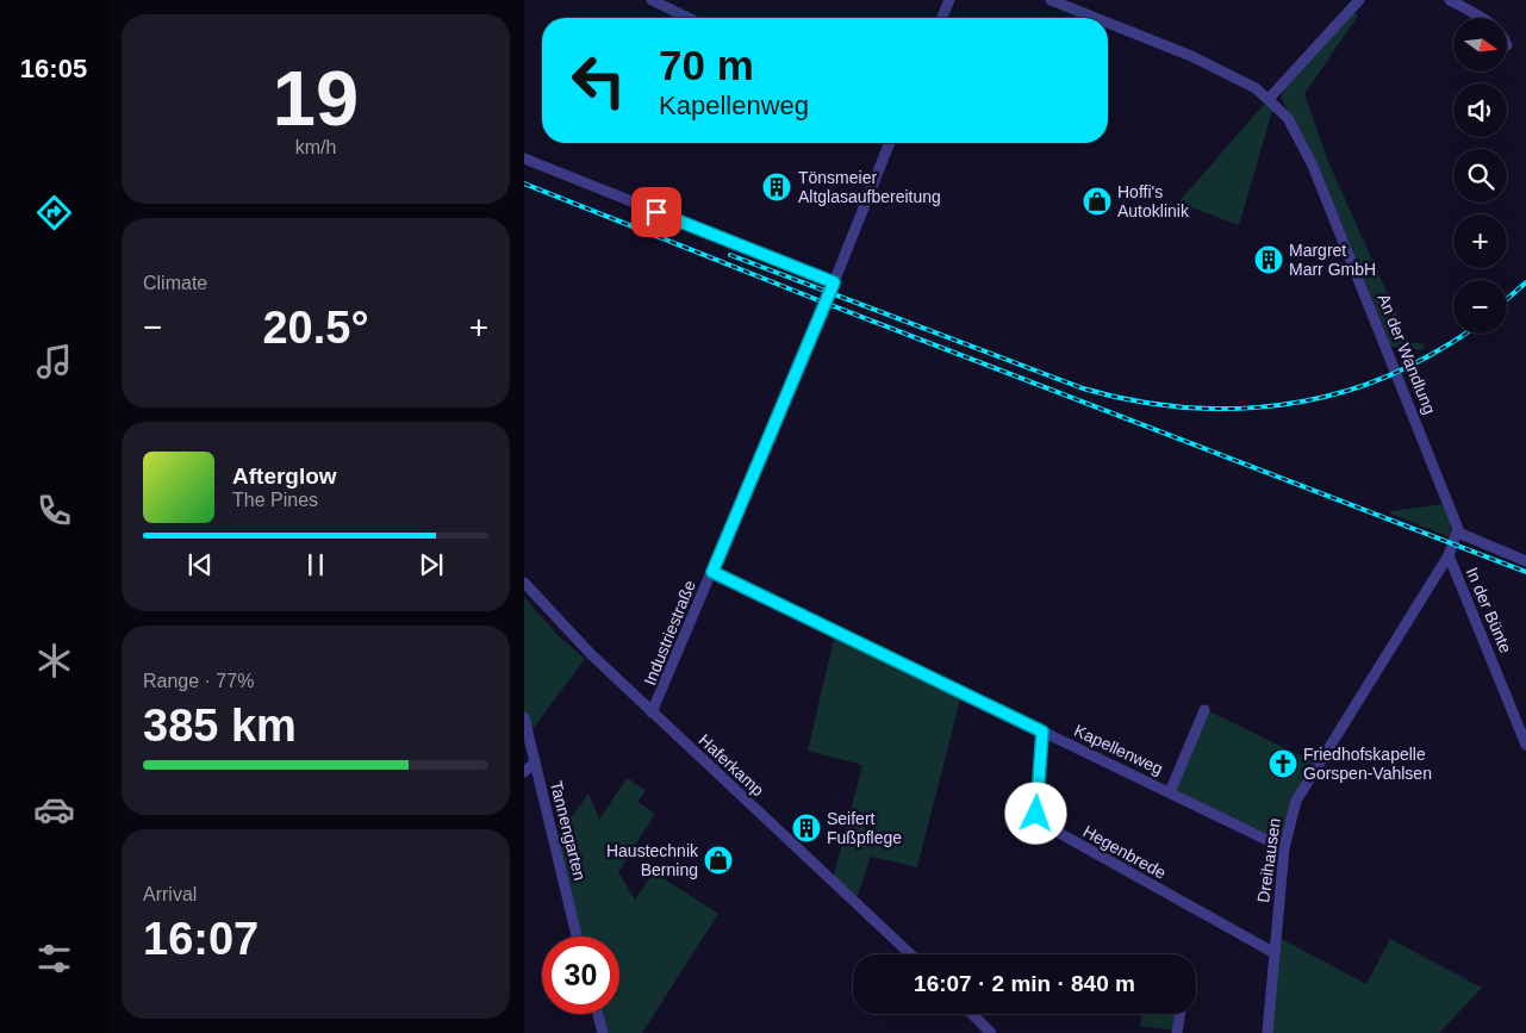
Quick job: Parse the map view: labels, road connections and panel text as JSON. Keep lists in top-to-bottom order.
{
  "streets": {
    "street": [
      "An der Wandlung",
      "In der Bünte",
      "Industriestraße",
      "Kapellenweg",
      "Haferkamp",
      "Tannengarten",
      "Hegenbrede",
      "Dreihausen"
    ]
  },
  "crossings": [
    ["In der Bünte", "Dreihausen"],
    ["Industriestraße", "Kapellenweg"],
    ["Industriestraße", "Haferkamp"],
    ["Kapellenweg", "Hegenbrede"],
    ["Kapellenweg", "Dreihausen"],
    ["Hegenbrede", "Dreihausen"]
  ],
  "places": {
    "building": ["Tönsmeier Altglasaufbereitung", "Margret Marr GmbH", "Seifert Fußpflege"],
    "shop": ["Hoffi's Autoklinik", "Haustechnik Berning"],
    "church": ["Friedhofskapelle Gorspen-Vahlsen"]
  },
  "north": "right",
  "page": {
    "tabs": "16:05",
    "tile": [
      ["19", "km/h"],
      "Climate",
      ["Range · 77%", "385 km"],
      ["Arrival", "16:07"]
    ],
    "map_buttons": ["+", "−"],
    "turn": ["70 m", "Kapellenweg"],
    "heat": ["−", "20.5°", "+"],
    "song": ["Afterglow", "The Pines"],
    "limit": "30",
    "trip": "16:07 · 2 min · 840 m"
  }
}
